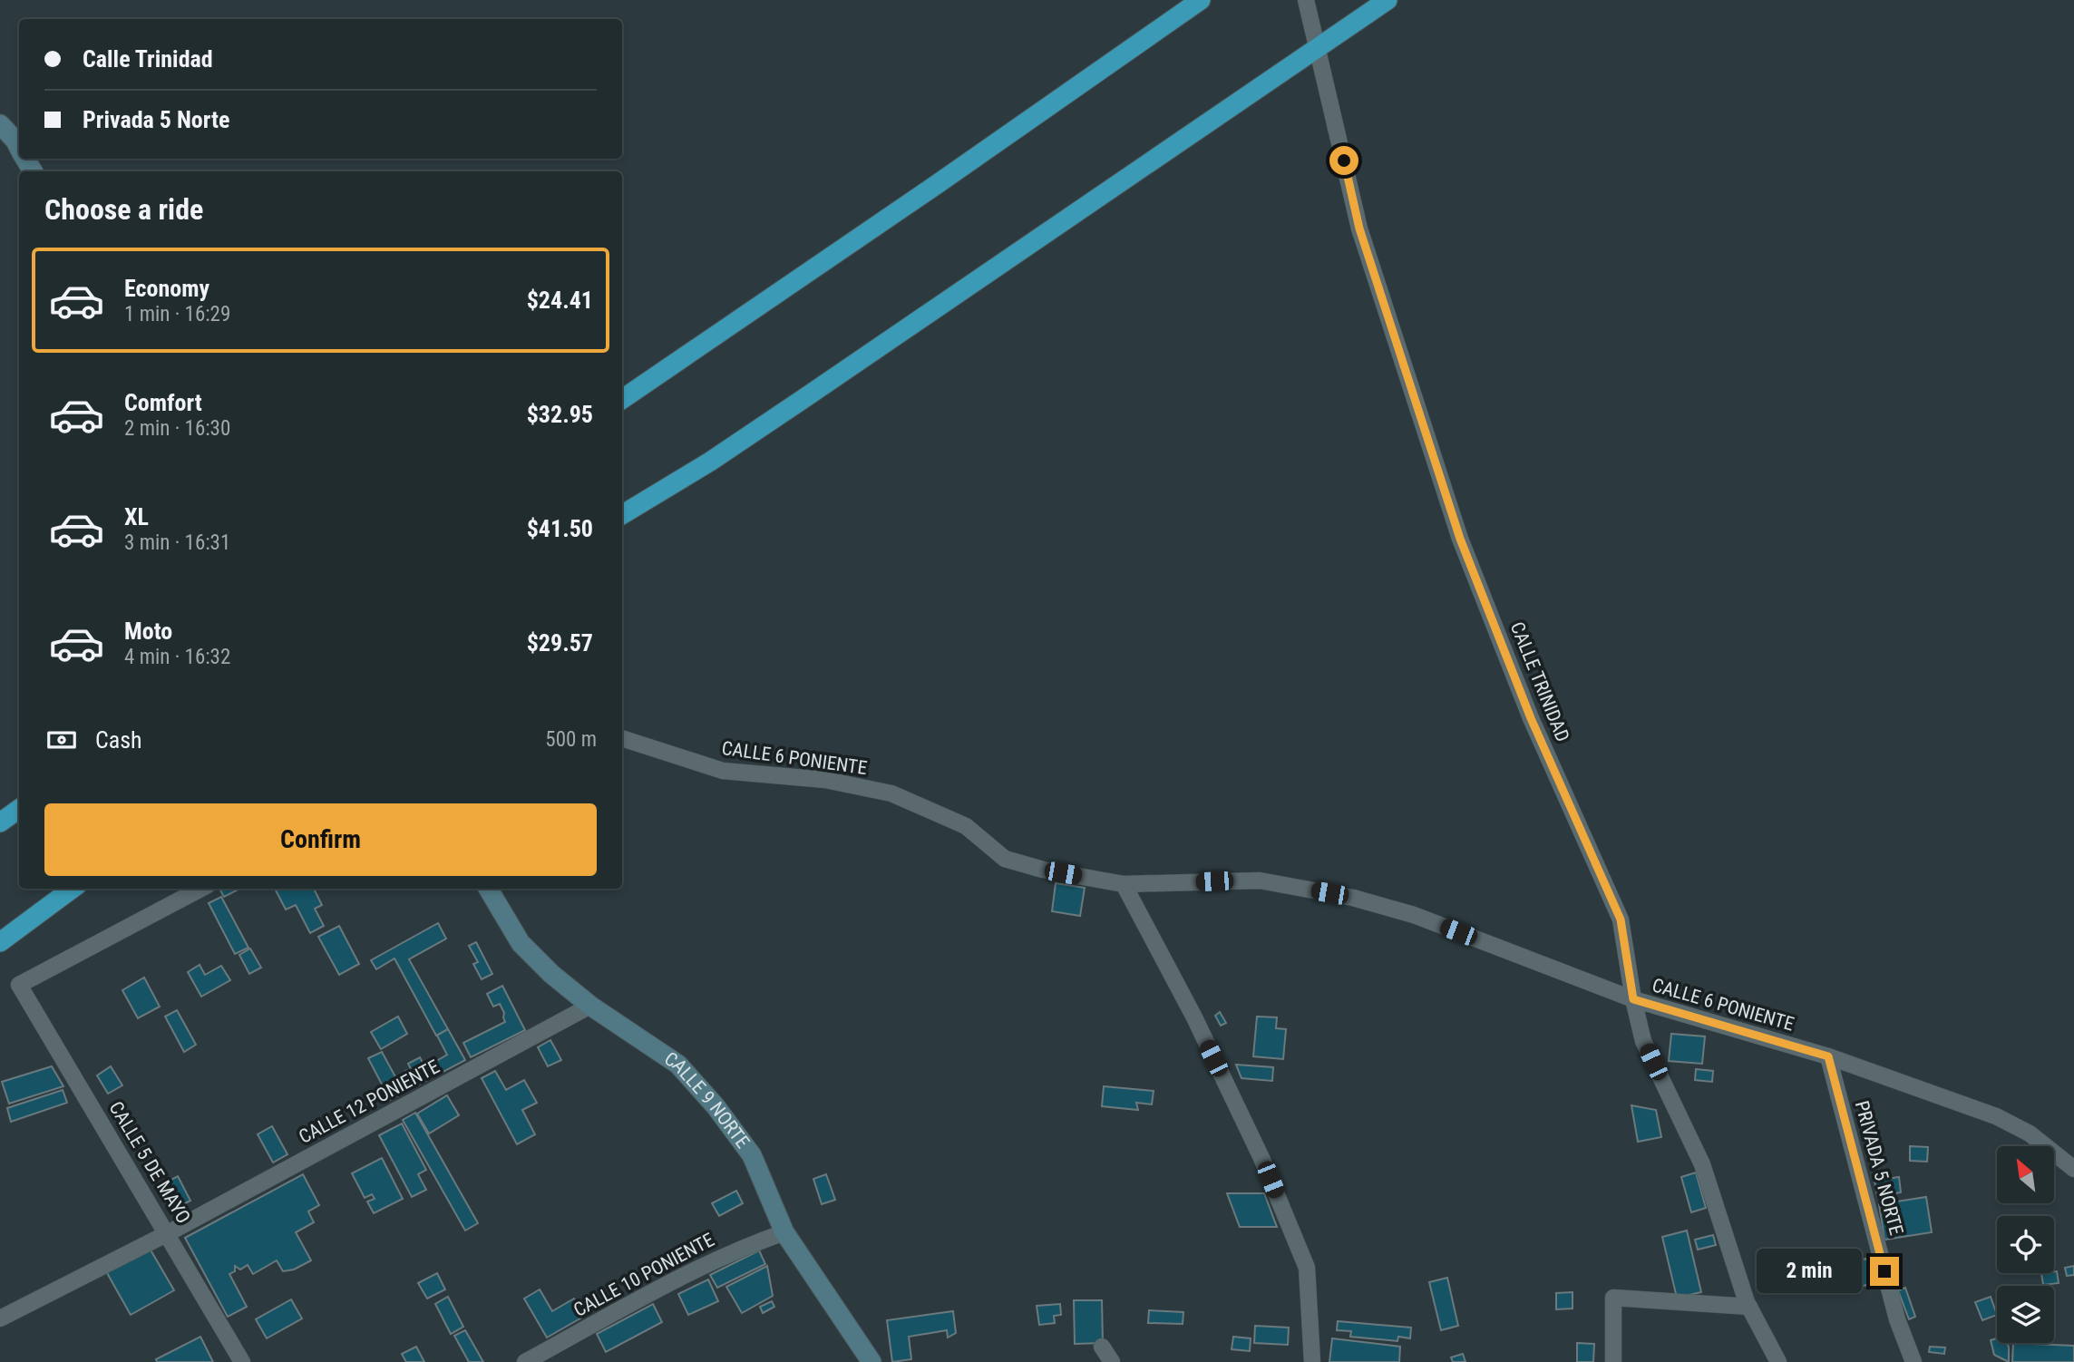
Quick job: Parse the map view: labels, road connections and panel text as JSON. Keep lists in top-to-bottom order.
{
  "streets": {
    "street": [
      "CALLE TRINIDAD",
      "CALLE 6 PONIENTE",
      "CALLE 12 PONIENTE",
      "CALLE 9 NORTE",
      "CALLE 5 DE MAYO",
      "PRIVADA 5 NORTE",
      "CALLE 10 PONIENTE"
    ]
  },
  "crossings": [
    ["CALLE TRINIDAD", "CALLE 6 PONIENTE"],
    ["CALLE 6 PONIENTE", "PRIVADA 5 NORTE"],
    ["CALLE 12 PONIENTE", "CALLE 9 NORTE"],
    ["CALLE 12 PONIENTE", "CALLE 5 DE MAYO"],
    ["CALLE 9 NORTE", "CALLE 10 PONIENTE"]
  ],
  "north": "top left",
  "page": {
    "banner": ["Calle Trinidad", "Privada 5 Norte"],
    "heading": "Choose a ride",
    "list": [
      {
        "name": "Economy",
        "note": "1 min · 16:29",
        "value": "$24.41"
      },
      {
        "name": "Comfort",
        "note": "2 min · 16:30",
        "value": "$32.95"
      },
      {
        "name": "XL",
        "note": "3 min · 16:31",
        "value": "$41.50"
      },
      {
        "name": "Moto",
        "note": "4 min · 16:32",
        "value": "$29.57"
      }
    ],
    "pay": ["Cash", "500 m"],
    "buttons": "Confirm",
    "bubble": "2 min"
  }
}
